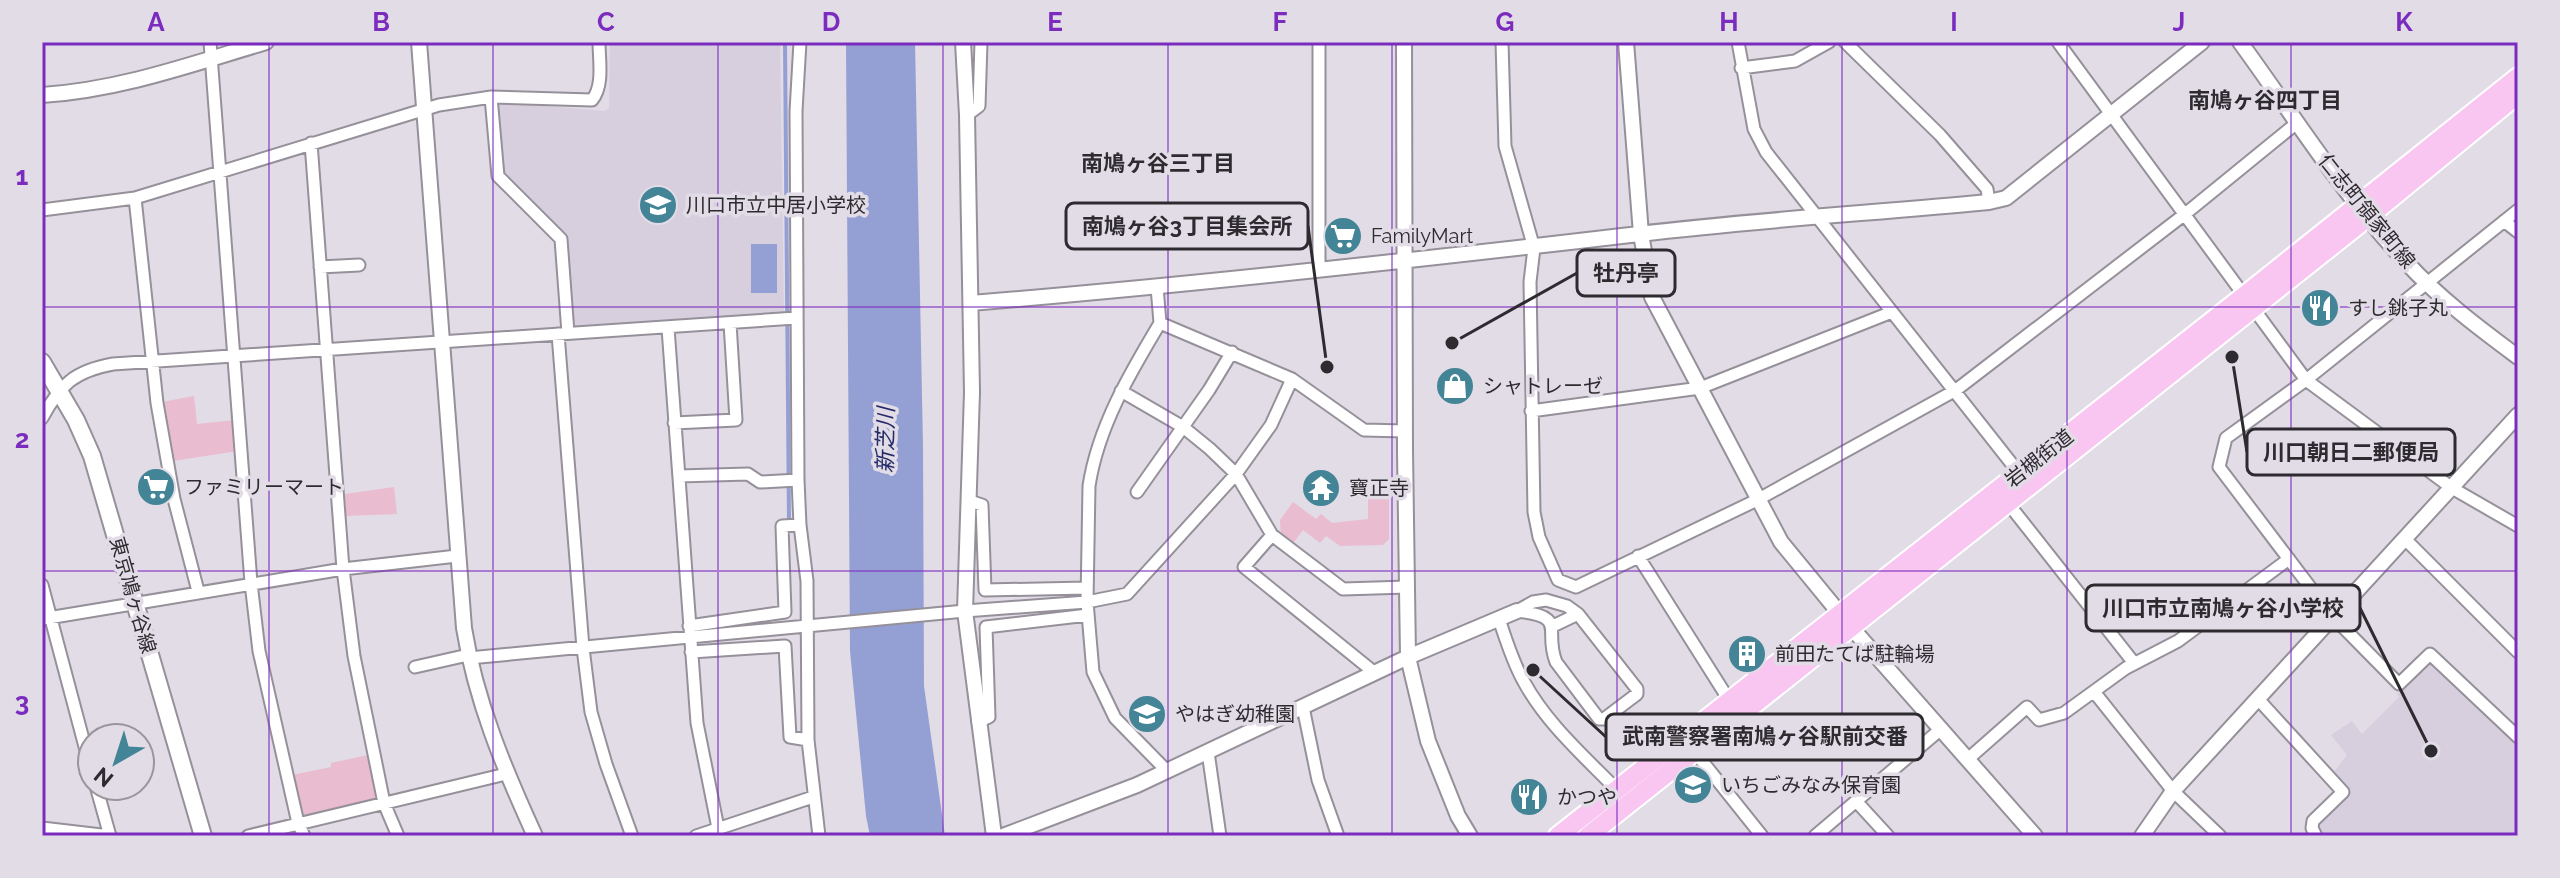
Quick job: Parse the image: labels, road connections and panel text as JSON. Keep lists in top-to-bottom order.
{
  "streets": {
    "highway": ["岩槻街道"],
    "main road": ["東京鳩ヶ谷線"],
    "street": ["仁志町領家町線"]
  },
  "crossings": [
    ["仁志町領家町線", "岩槻街道"]
  ],
  "districts": ["南鳩ヶ谷四丁目", "南鳩ヶ谷三丁目"],
  "water": ["新芝川"],
  "places": {
    "school or university": ["川口市立中居小学校", "やはぎ幼稚園", "いちごみなみ保育園"],
    "supermarket": ["FamilyMart", "ファミリーマート"],
    "restaurant": ["すし銚子丸", "かつや"],
    "other": [
      "牡丹亭",
      "川口朝日二郵便局",
      "南鳩ヶ谷3丁目集会所",
      "武南警察署南鳩ヶ谷駅前交番",
      "川口市立南鳩ヶ谷小学校"
    ],
    "shop": ["シャトレーゼ"],
    "temple": ["寶正寺"],
    "building": ["前田たてば駐輪場"]
  },
  "north": "bottom left",
  "grid": {
    "columns": [
      "A",
      "B",
      "C",
      "D",
      "E",
      "F",
      "G",
      "H",
      "I",
      "J",
      "K"
    ],
    "rows": ["1", "2", "3"]
  }
}
